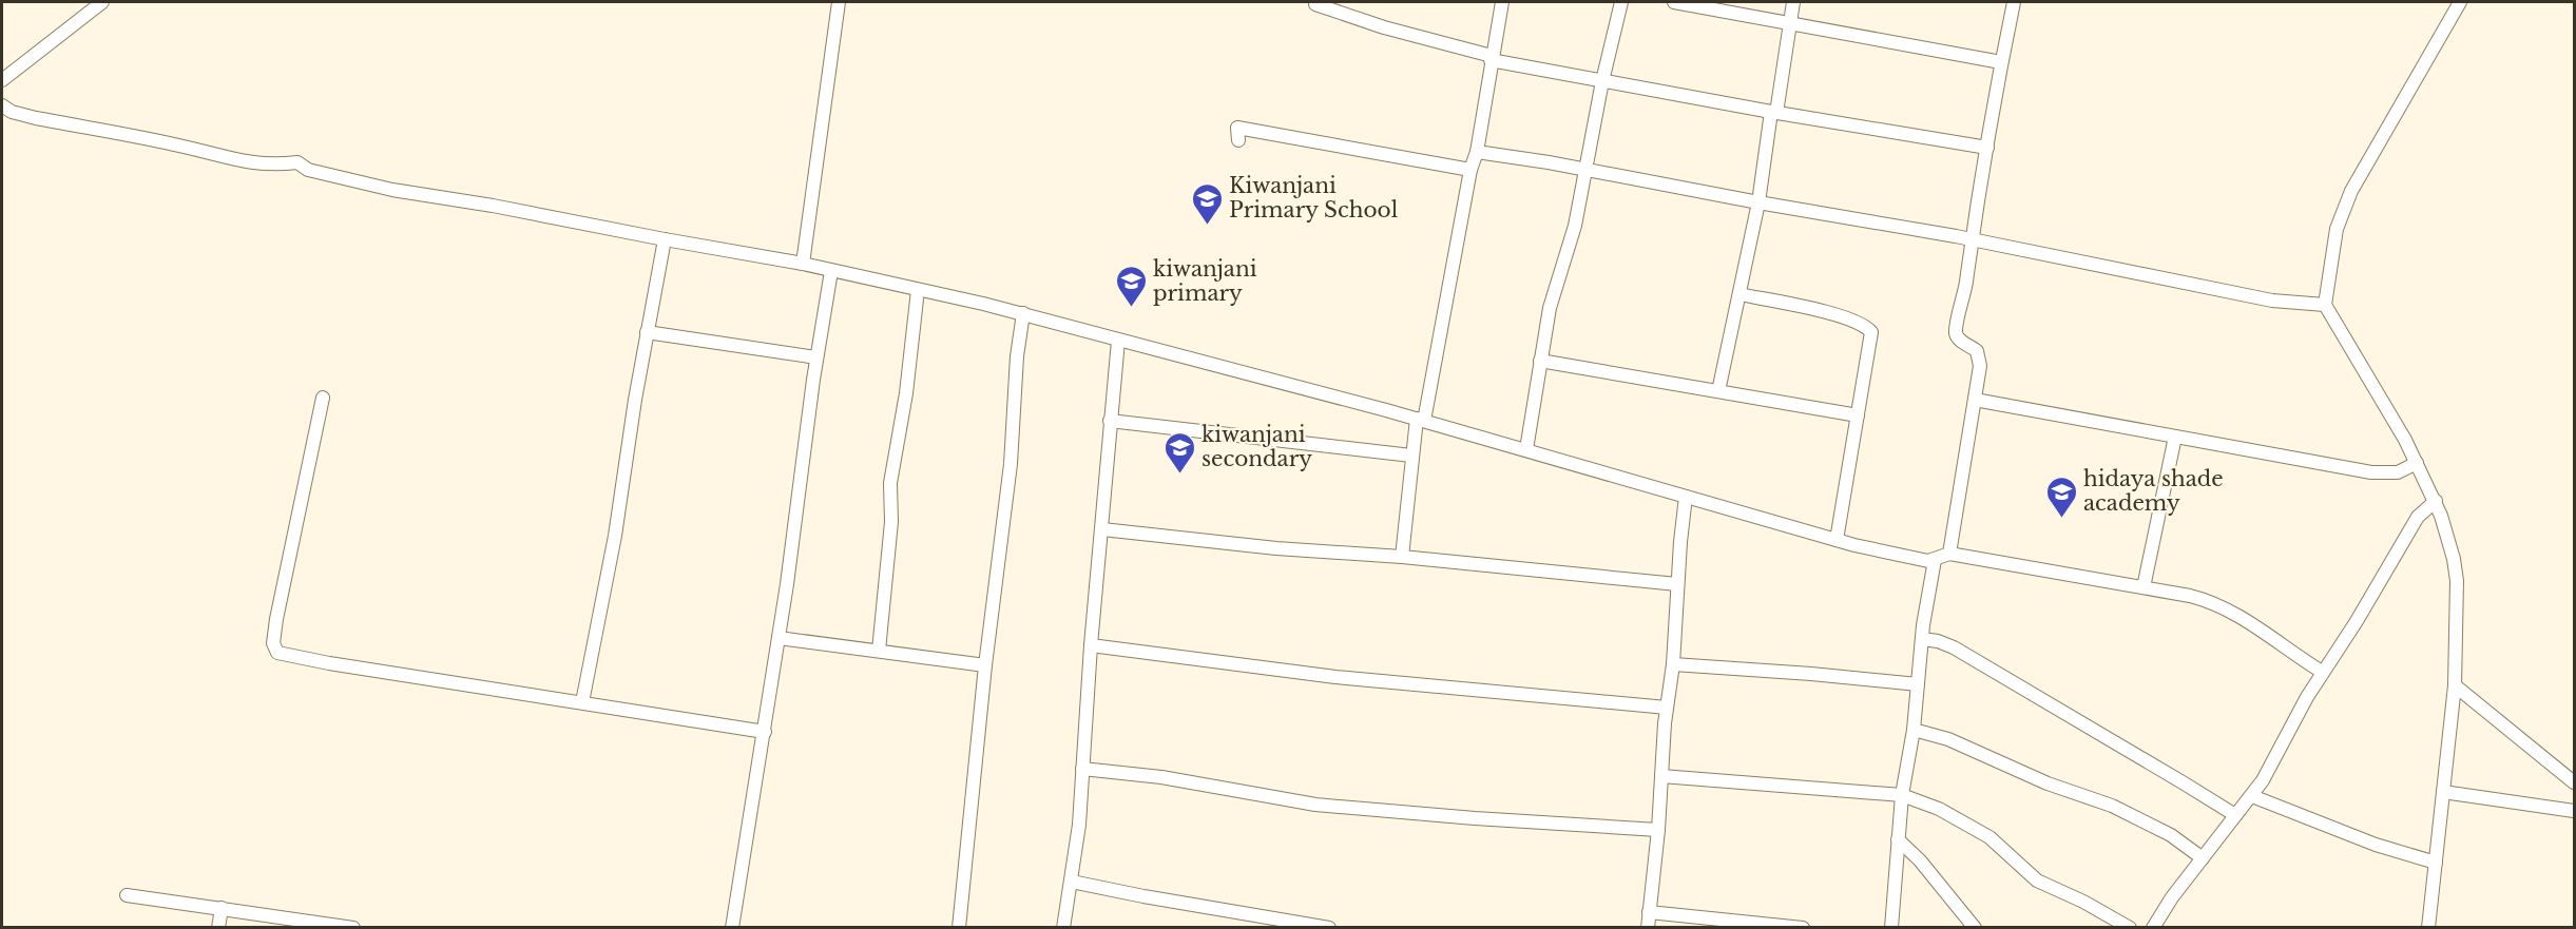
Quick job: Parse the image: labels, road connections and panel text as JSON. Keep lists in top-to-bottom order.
{
  "places": {
    "school or university": [
      "Kiwanjani Primary School",
      "kiwanjani primary",
      "kiwanjani secondary",
      "hidaya shade academy"
    ]
  }
}
